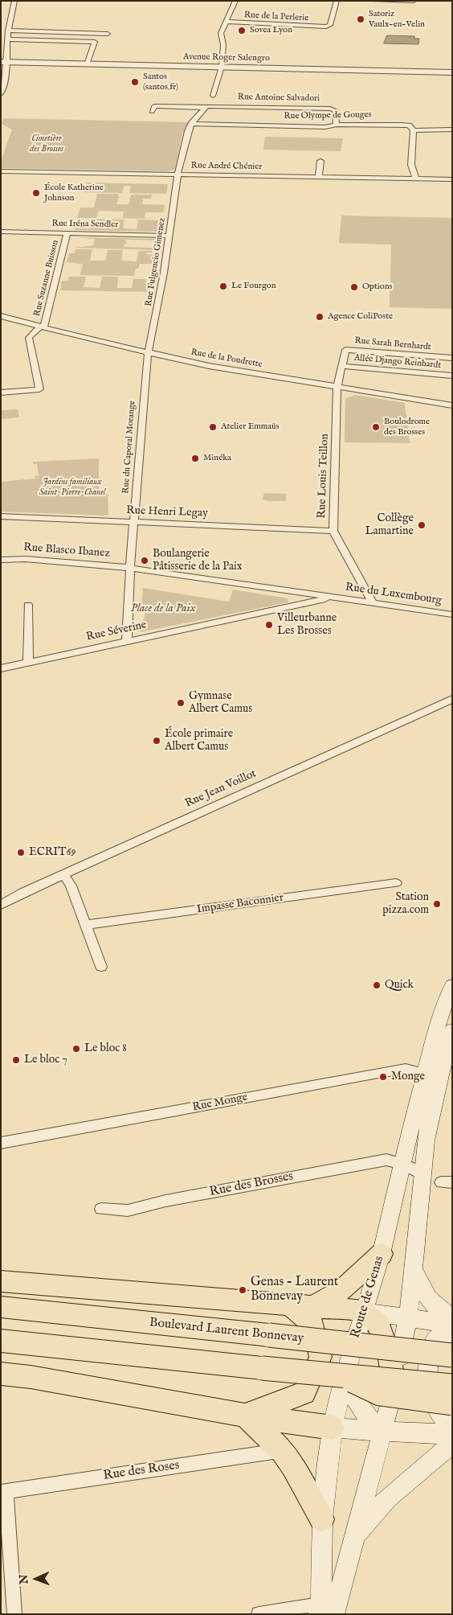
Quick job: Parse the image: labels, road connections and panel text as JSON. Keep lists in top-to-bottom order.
{
  "streets": {
    "highway": ["Boulevard Laurent Bonnevay"],
    "main road": ["Route de Genas"],
    "street": [
      "Rue de la Perlerie",
      "Avenue Roger Salengro",
      "Rue Antoine Salvadori",
      "Rue Olympe de Gouges",
      "Rue André Chénier",
      "Rue Iréna Sendler",
      "Rue Fulgencio Gimenez",
      "Rue Suzanne Buisson",
      "Rue Sarah Bernhardt",
      "Rue de la Poudrette",
      "Allée Django Reinhardt",
      "Rue du Caporal Morange",
      "Rue Louis Teillon",
      "Rue Henri Legay",
      "Rue Blasco Ibanez",
      "Rue du Luxembourg",
      "Rue Séverine",
      "Rue Jean Voillot",
      "Impasse Baconnier",
      "Rue Monge",
      "Rue des Brosses",
      "Rue des Roses"
    ]
  },
  "crossings": [
    ["Rue Antoine Salvadori", "Rue Olympe de Gouges"],
    ["Rue Olympe de Gouges", "Rue Fulgencio Gimenez"],
    ["Rue André Chénier", "Rue Fulgencio Gimenez"],
    ["Rue Iréna Sendler", "Rue Fulgencio Gimenez"],
    ["Rue Iréna Sendler", "Rue Suzanne Buisson"],
    ["Rue Fulgencio Gimenez", "Rue de la Poudrette"],
    ["Rue Fulgencio Gimenez", "Rue du Caporal Morange"],
    ["Rue Suzanne Buisson", "Rue de la Poudrette"],
    ["Rue Sarah Bernhardt", "Rue de la Poudrette"],
    ["Rue Sarah Bernhardt", "Allée Django Reinhardt"],
    ["Rue Sarah Bernhardt", "Rue Louis Teillon"],
    ["Rue de la Poudrette", "Rue du Caporal Morange"],
    ["Rue de la Poudrette", "Rue Louis Teillon"],
    ["Rue du Caporal Morange", "Rue Henri Legay"],
    ["Rue du Caporal Morange", "Rue Blasco Ibanez"],
    ["Rue Louis Teillon", "Rue Henri Legay"],
    ["Rue Louis Teillon", "Rue du Luxembourg"],
    ["Rue du Luxembourg", "Rue Séverine"],
    ["Rue Monge", "Route de Genas"],
    ["Rue des Brosses", "Route de Genas"]
  ],
  "parks": ["Cimetière des Brosses", "Jardins familiaux Saint-Pierre-Chanel", "Place de la Paix"],
  "places": [
    "Satoriz Vaulx-en-Velin",
    "Sovea Lyon",
    "Santos (santos.fr)",
    "École Katherine Johnson",
    "Le Fourgon",
    "Options",
    "Agence ColiPoste",
    "Atelier Emmaüs",
    "Boulodrome des Brosses",
    "Minéka",
    "Collège Lamartine",
    "Boulangerie Pâtisserie de la Paix",
    "Villeurbanne Les Brosses",
    "Gymnase Albert Camus",
    "École primaire Albert Camus",
    "ECRIT69",
    "Station pizza.com",
    "Quick",
    "Le bloc 8",
    "Le bloc 7",
    "Monge",
    "Genas - Laurent Bonnevay"
  ],
  "north": "left"
}
